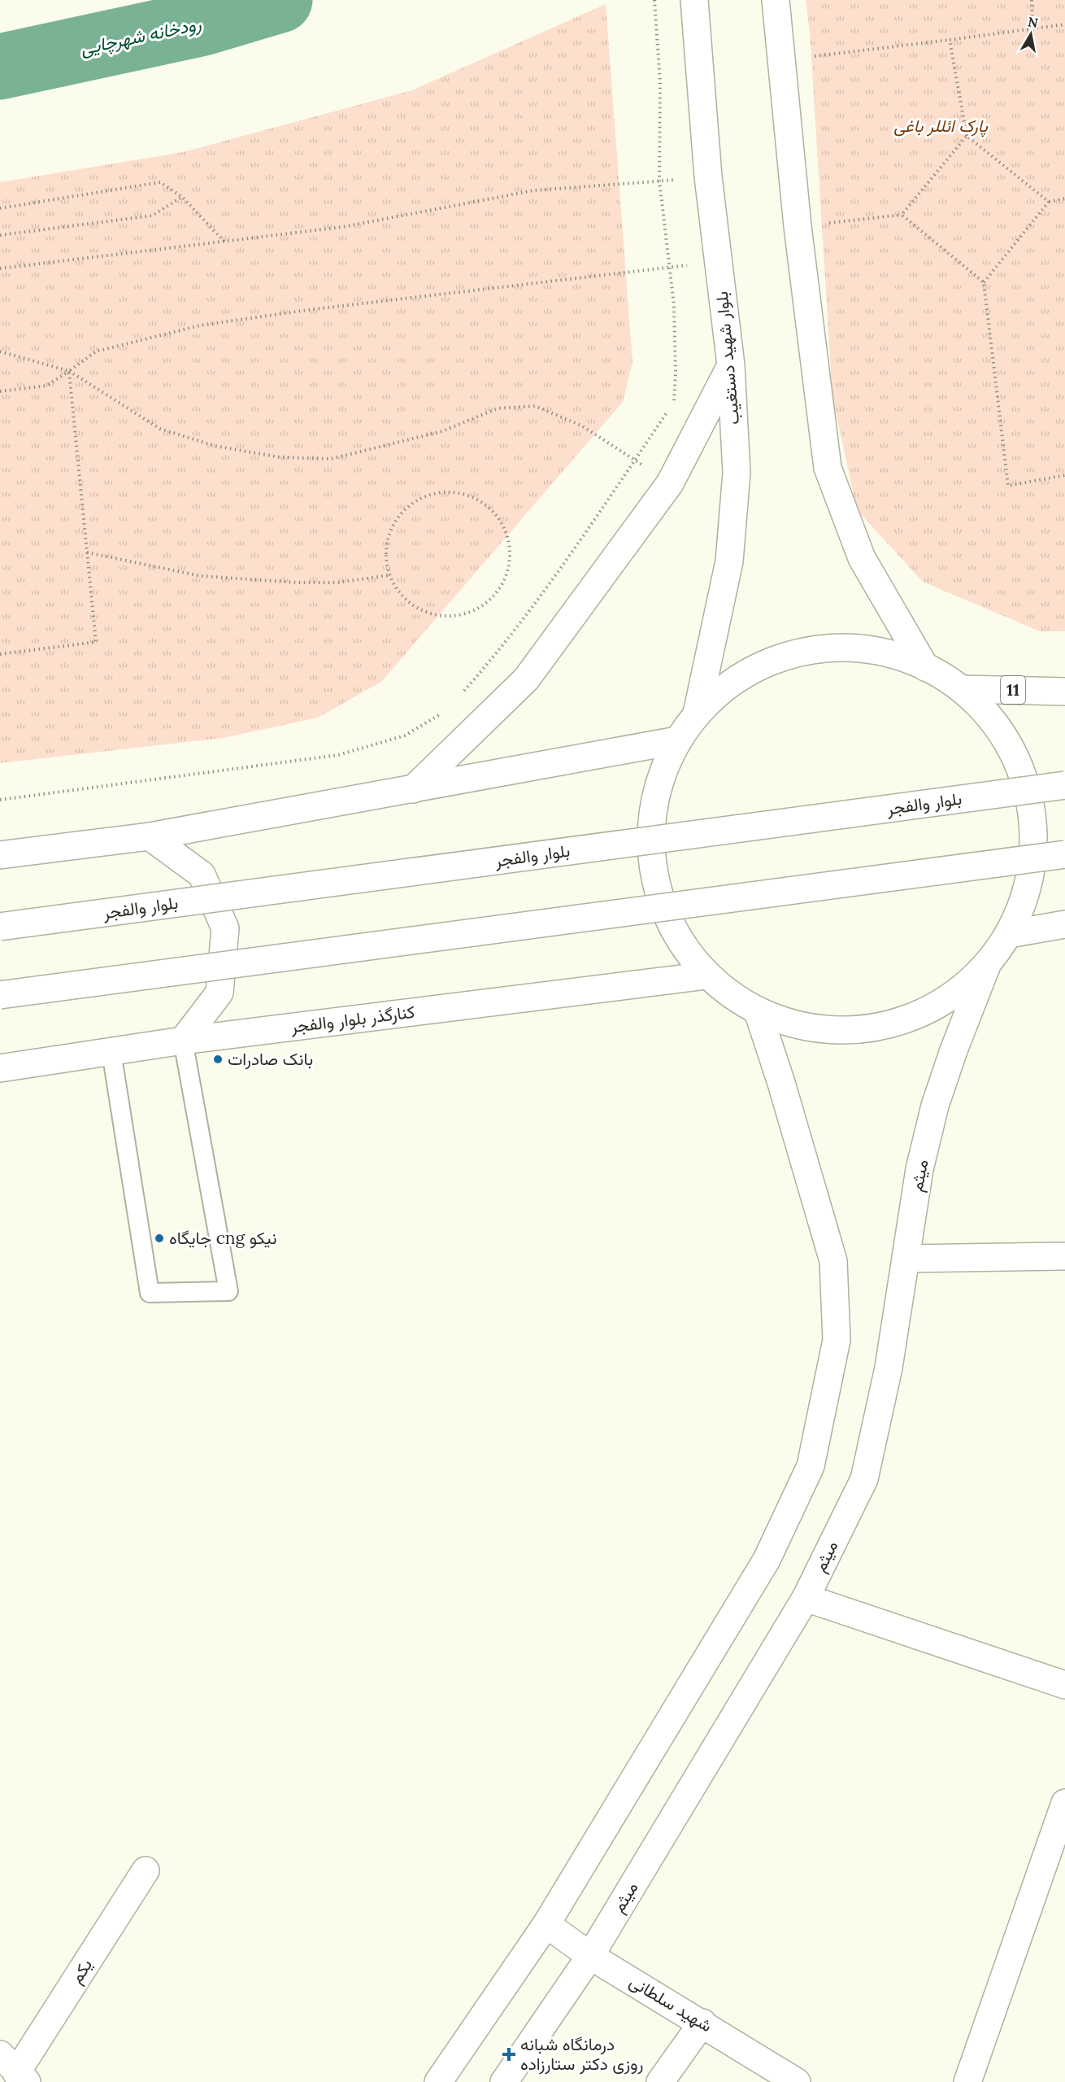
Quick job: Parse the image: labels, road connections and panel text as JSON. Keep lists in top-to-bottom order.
{
  "streets": {
    "main road": [
      "بلوار شهید دستغیب",
      "11",
      "بلوار والفجر",
      "کنارگذر بلوار والفجر",
      "میثم",
      "یکم",
      "شهید سلطانی"
    ]
  },
  "crossings": [
    ["میثم", "شهید سلطانی"]
  ],
  "water": ["رودخانه شهرچایی"],
  "parks": ["پارک ائللر باغی"],
  "places": {
    "other": ["بانک صادرات", "جایگاه cng نیکو"],
    "health": ["درمانگاه شبانه روزی دکتر ستارزاده"]
  },
  "north": "top"
}
